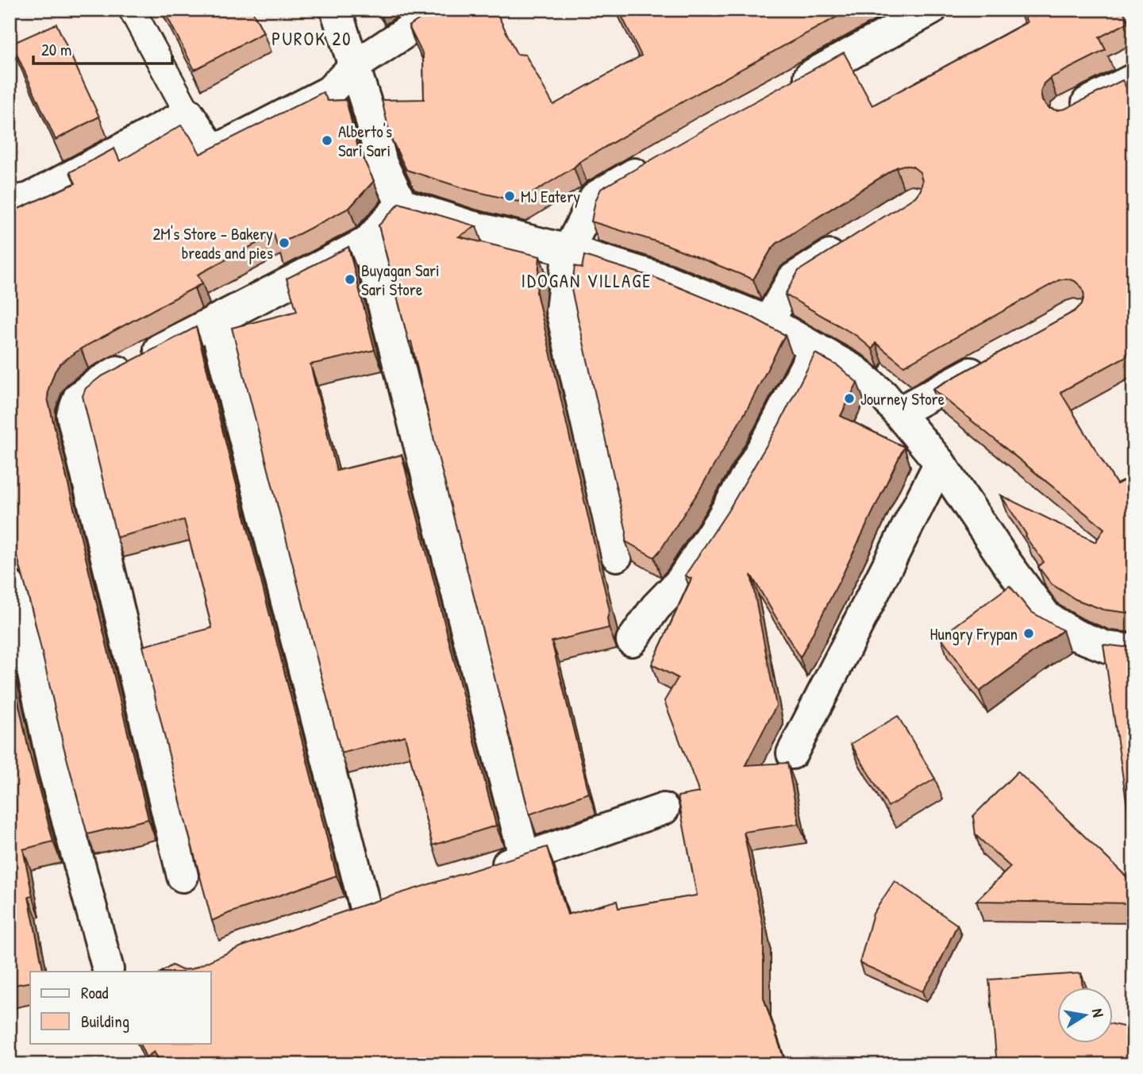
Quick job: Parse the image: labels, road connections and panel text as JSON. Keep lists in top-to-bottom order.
{
  "districts": ["PUROK 20", "IDOGAN VILLAGE"],
  "places": [
    "Alberto's Sari Sari",
    "MJ Eatery",
    "2M's Store - Bakery breads and pies",
    "Buyagan Sari Sari Store",
    "Journey Store",
    "Hungry Frypan"
  ],
  "legend": ["Road", "Building"],
  "scale_bar": "20 m",
  "north": "right"
}
